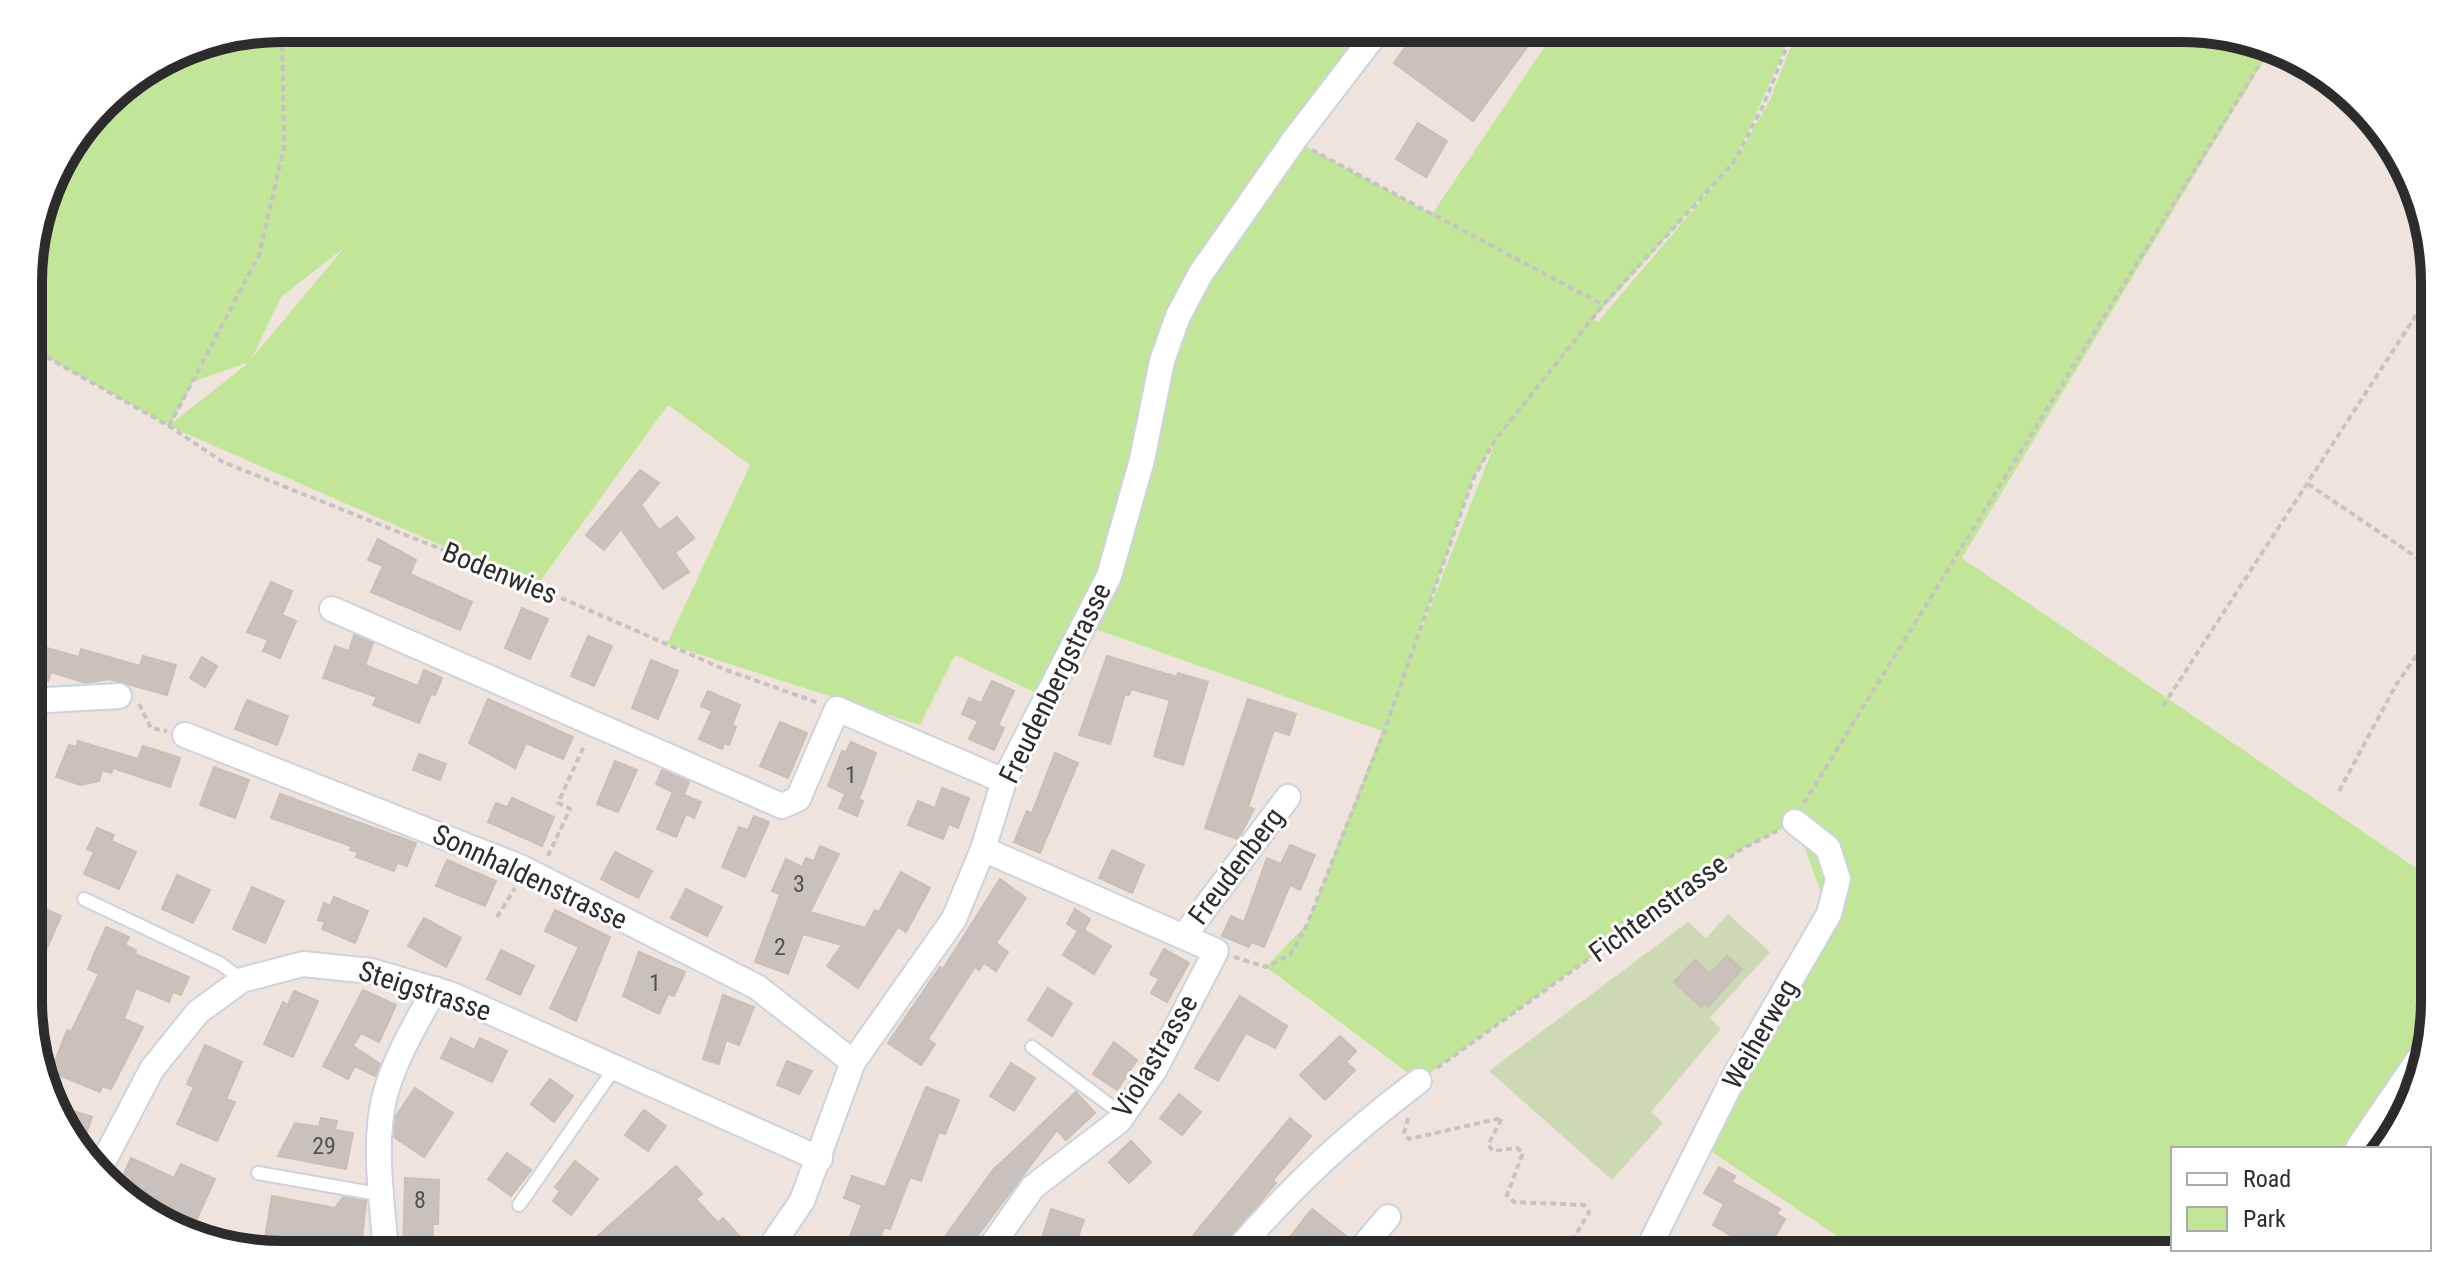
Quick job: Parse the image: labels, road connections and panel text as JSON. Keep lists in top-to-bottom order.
{
  "streets": {
    "street": [
      "Freudenbergstrasse",
      "Freudenberg",
      "Sonnhaldenstrasse",
      "Steigstrasse",
      "Weiherweg",
      "Violastrasse"
    ],
    "path": ["Bodenwies", "Fichtenstrasse"]
  },
  "crossings": [
    ["Freudenbergstrasse", "Sonnhaldenstrasse"],
    ["Freudenbergstrasse", "Steigstrasse"],
    ["Fichtenstrasse", "Weiherweg"]
  ],
  "house_numbers": [
    "1",
    "3",
    "2",
    "1",
    "29",
    "8"
  ],
  "legend": ["Road", "Park"]
}
